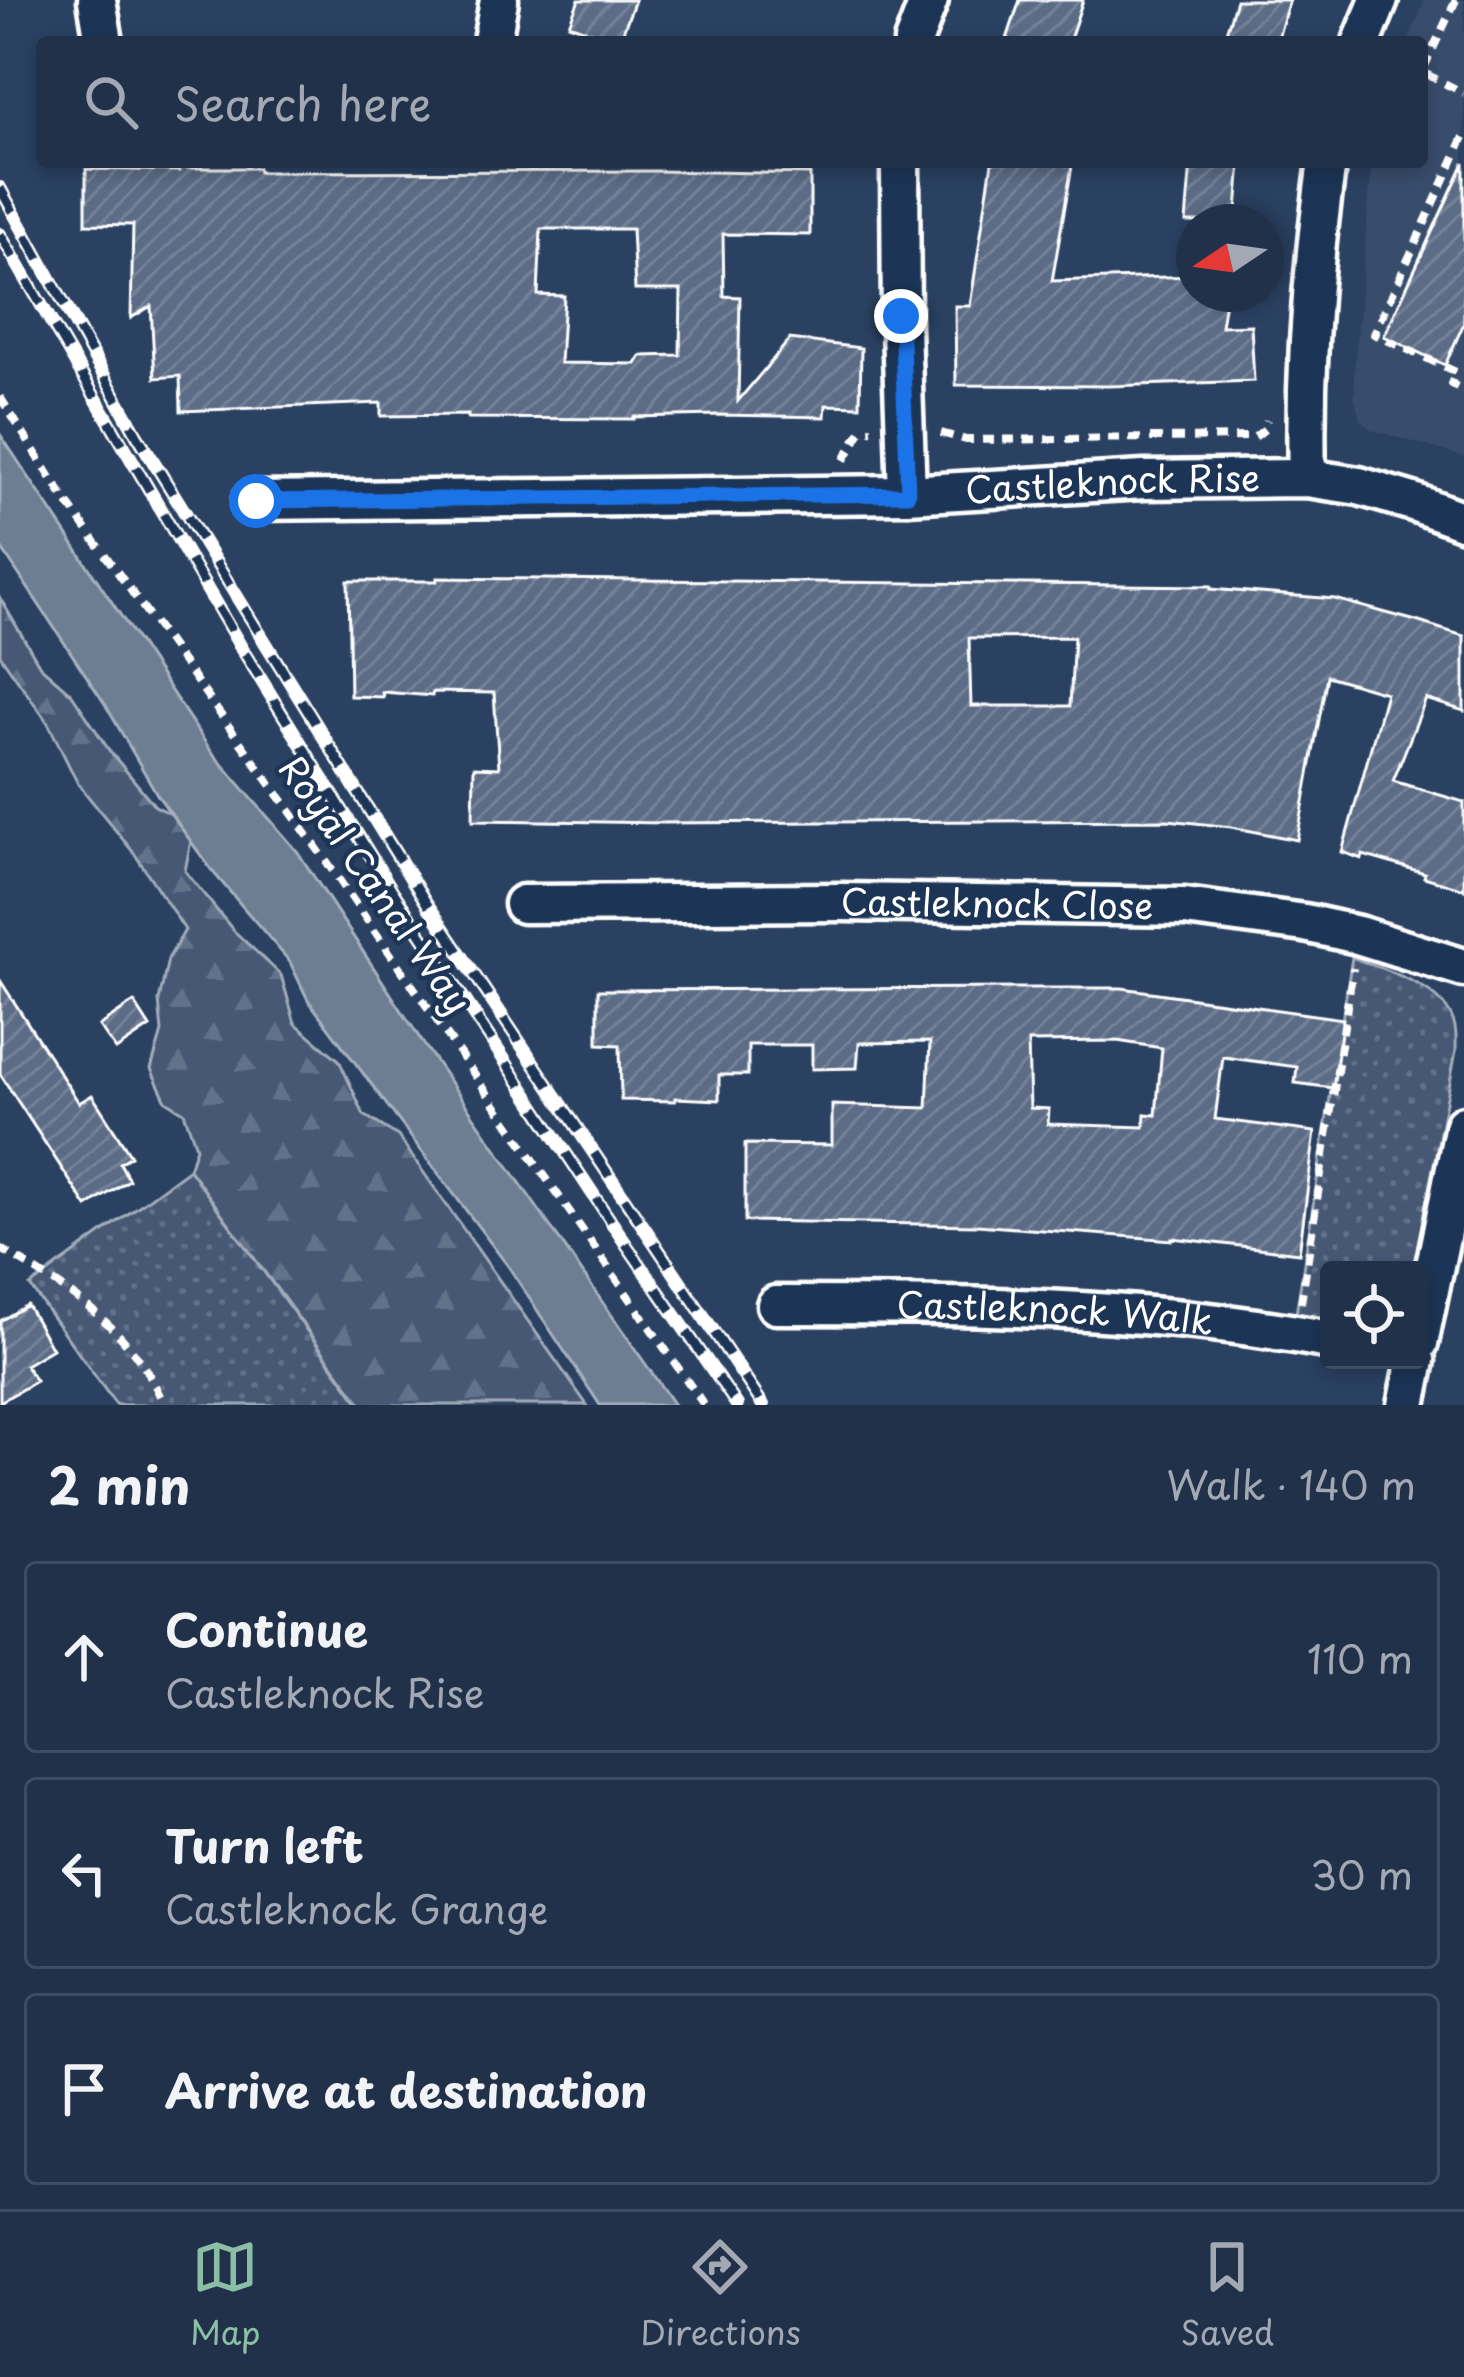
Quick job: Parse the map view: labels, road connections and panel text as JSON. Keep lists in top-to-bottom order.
{
  "streets": {
    "street": ["Castleknock Rise", "Castleknock Close", "Castleknock Walk"],
    "path": ["Royal Canal Way"]
  },
  "north": "left",
  "page": {
    "search": "Search here",
    "heading": ["2 min", "Walk · 140 m"],
    "list": [
      ["Continue", "Castleknock Rise", "110 m"],
      ["Turn left", "Castleknock Grange", "30 m"],
      "Arrive at destination"
    ],
    "nav": ["Map", "Directions", "Saved"]
  }
}
